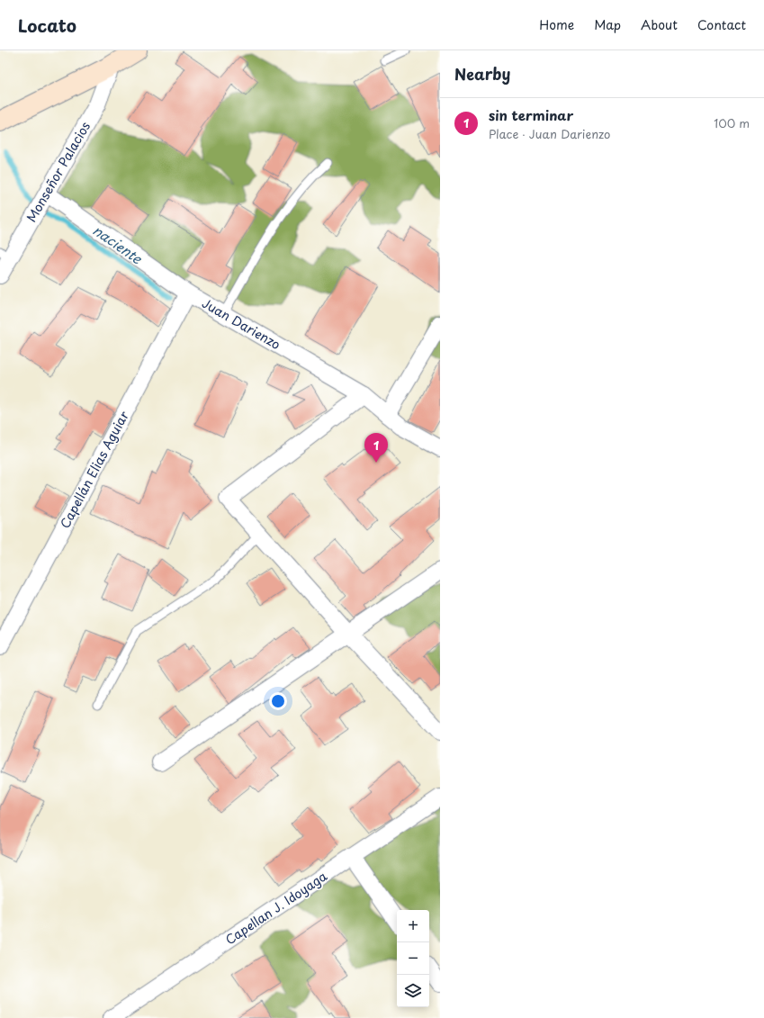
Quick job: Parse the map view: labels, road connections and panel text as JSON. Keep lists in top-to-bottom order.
{
  "streets": {
    "street": [
      "Monseñor Palacios",
      "Juan Darienzo",
      "Capellán Elias Aguiar",
      "Capellan J. Idoyaga"
    ]
  },
  "crossings": [
    ["Monseñor Palacios", "Juan Darienzo"],
    ["Juan Darienzo", "Capellán Elias Aguiar"]
  ],
  "water": ["naciente"],
  "page": {
    "header": "Locato",
    "nav": [
      "Home",
      "Map",
      "About",
      "Contact"
    ],
    "heading": "Nearby",
    "list": [
      {
        "mark": "1",
        "name": "sin terminar",
        "note": "Place · Juan Darienzo",
        "value": "100 m"
      }
    ],
    "pins": "1",
    "map_buttons": ["+", "−"]
  }
}
